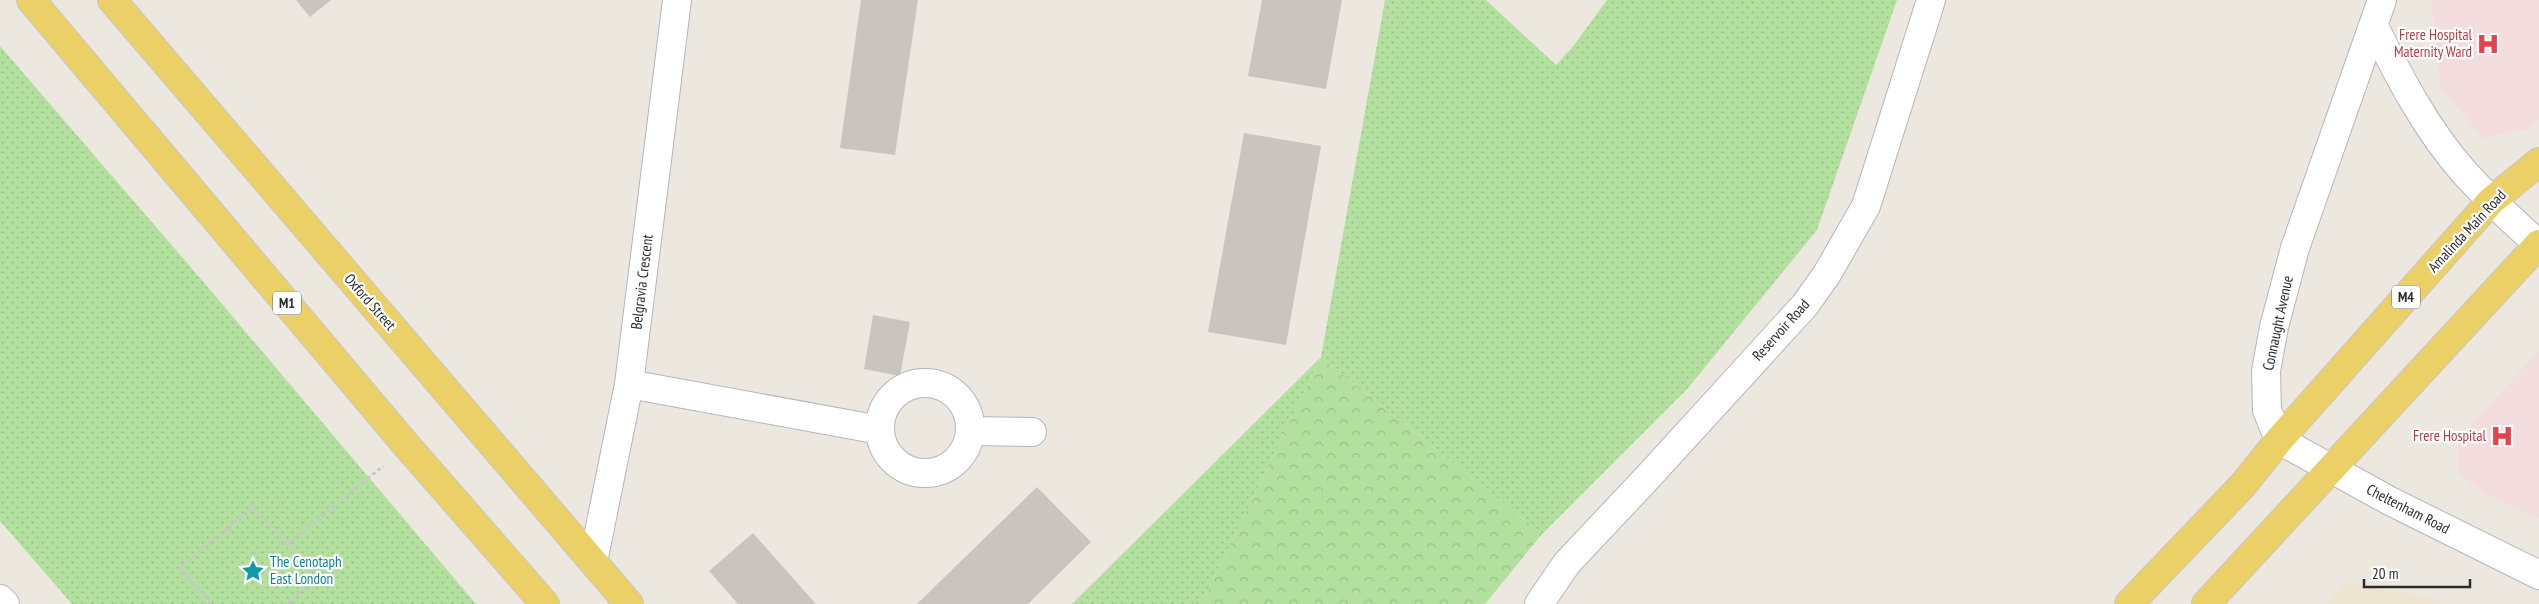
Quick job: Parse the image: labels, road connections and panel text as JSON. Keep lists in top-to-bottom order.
{
  "streets": {
    "main road": [
      "Amalinda Main Road",
      "M4",
      "Oxford Street",
      "M1"
    ],
    "street": [
      "Belgravia Crescent",
      "Connaught Avenue",
      "Reservoir Road",
      "Cheltenham Road"
    ]
  },
  "crossings": [
    ["Amalinda Main Road", "M4"],
    ["Amalinda Main Road", "Connaught Avenue"],
    ["Amalinda Main Road", "Cheltenham Road"],
    ["Belgravia Crescent", "Oxford Street"],
    ["M4", "Connaught Avenue"],
    ["M4", "Cheltenham Road"],
    ["Connaught Avenue", "Cheltenham Road"]
  ],
  "places": {
    "hospital": ["Frere Hospital Maternity Ward", "Frere Hospital"],
    "place": ["The Cenotaph East London"]
  },
  "scale_bar": "20 m"
}
